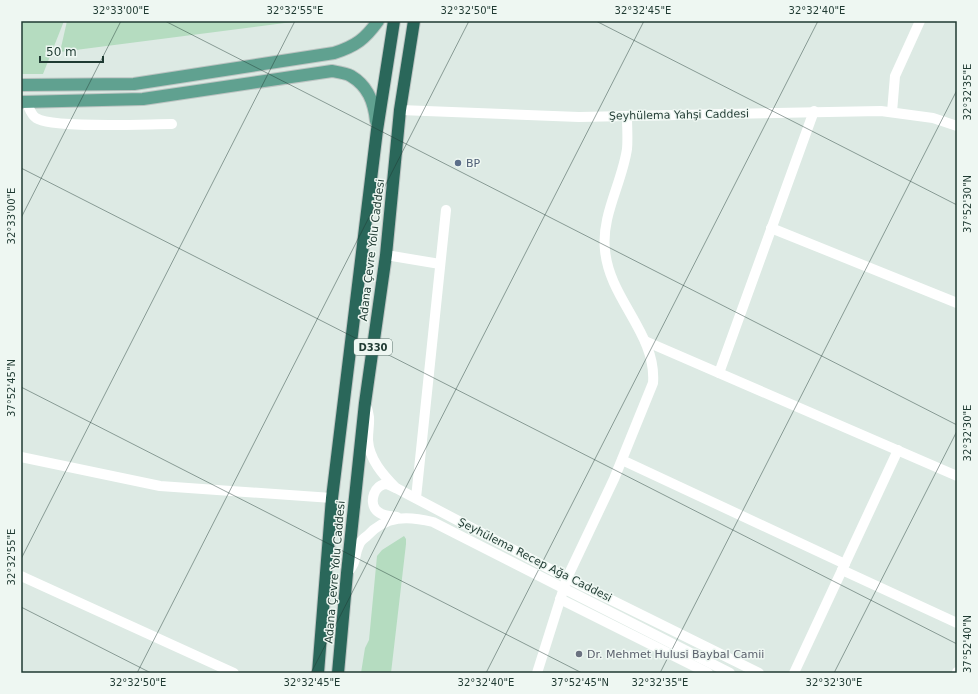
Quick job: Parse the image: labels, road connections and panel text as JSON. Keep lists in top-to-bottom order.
{
  "streets": {
    "highway": ["Adana Çevre Yolu Caddesi", "D330"],
    "street": ["Şeyhülema Yahşi Caddesi", "Şeyhülema Recep Ağa Caddesi"]
  },
  "crossings": [
    ["Şeyhülema Yahşi Caddesi", "Adana Çevre Yolu Caddesi"],
    ["Adana Çevre Yolu Caddesi", "Şeyhülema Recep Ağa Caddesi"]
  ],
  "places": ["BP", "Dr. Mehmet Hulusi Baybal Camii"],
  "scale_bar": "50 m",
  "coordinates": [
    "32°33'00\"E",
    "32°32'55\"E",
    "32°32'50\"E",
    "32°32'45\"E",
    "32°32'40\"E",
    "32°32'35\"E",
    "37°52'30\"N",
    "37°52'45\"N",
    "32°32'30\"E",
    "37°52'40\"N"
  ]
}
